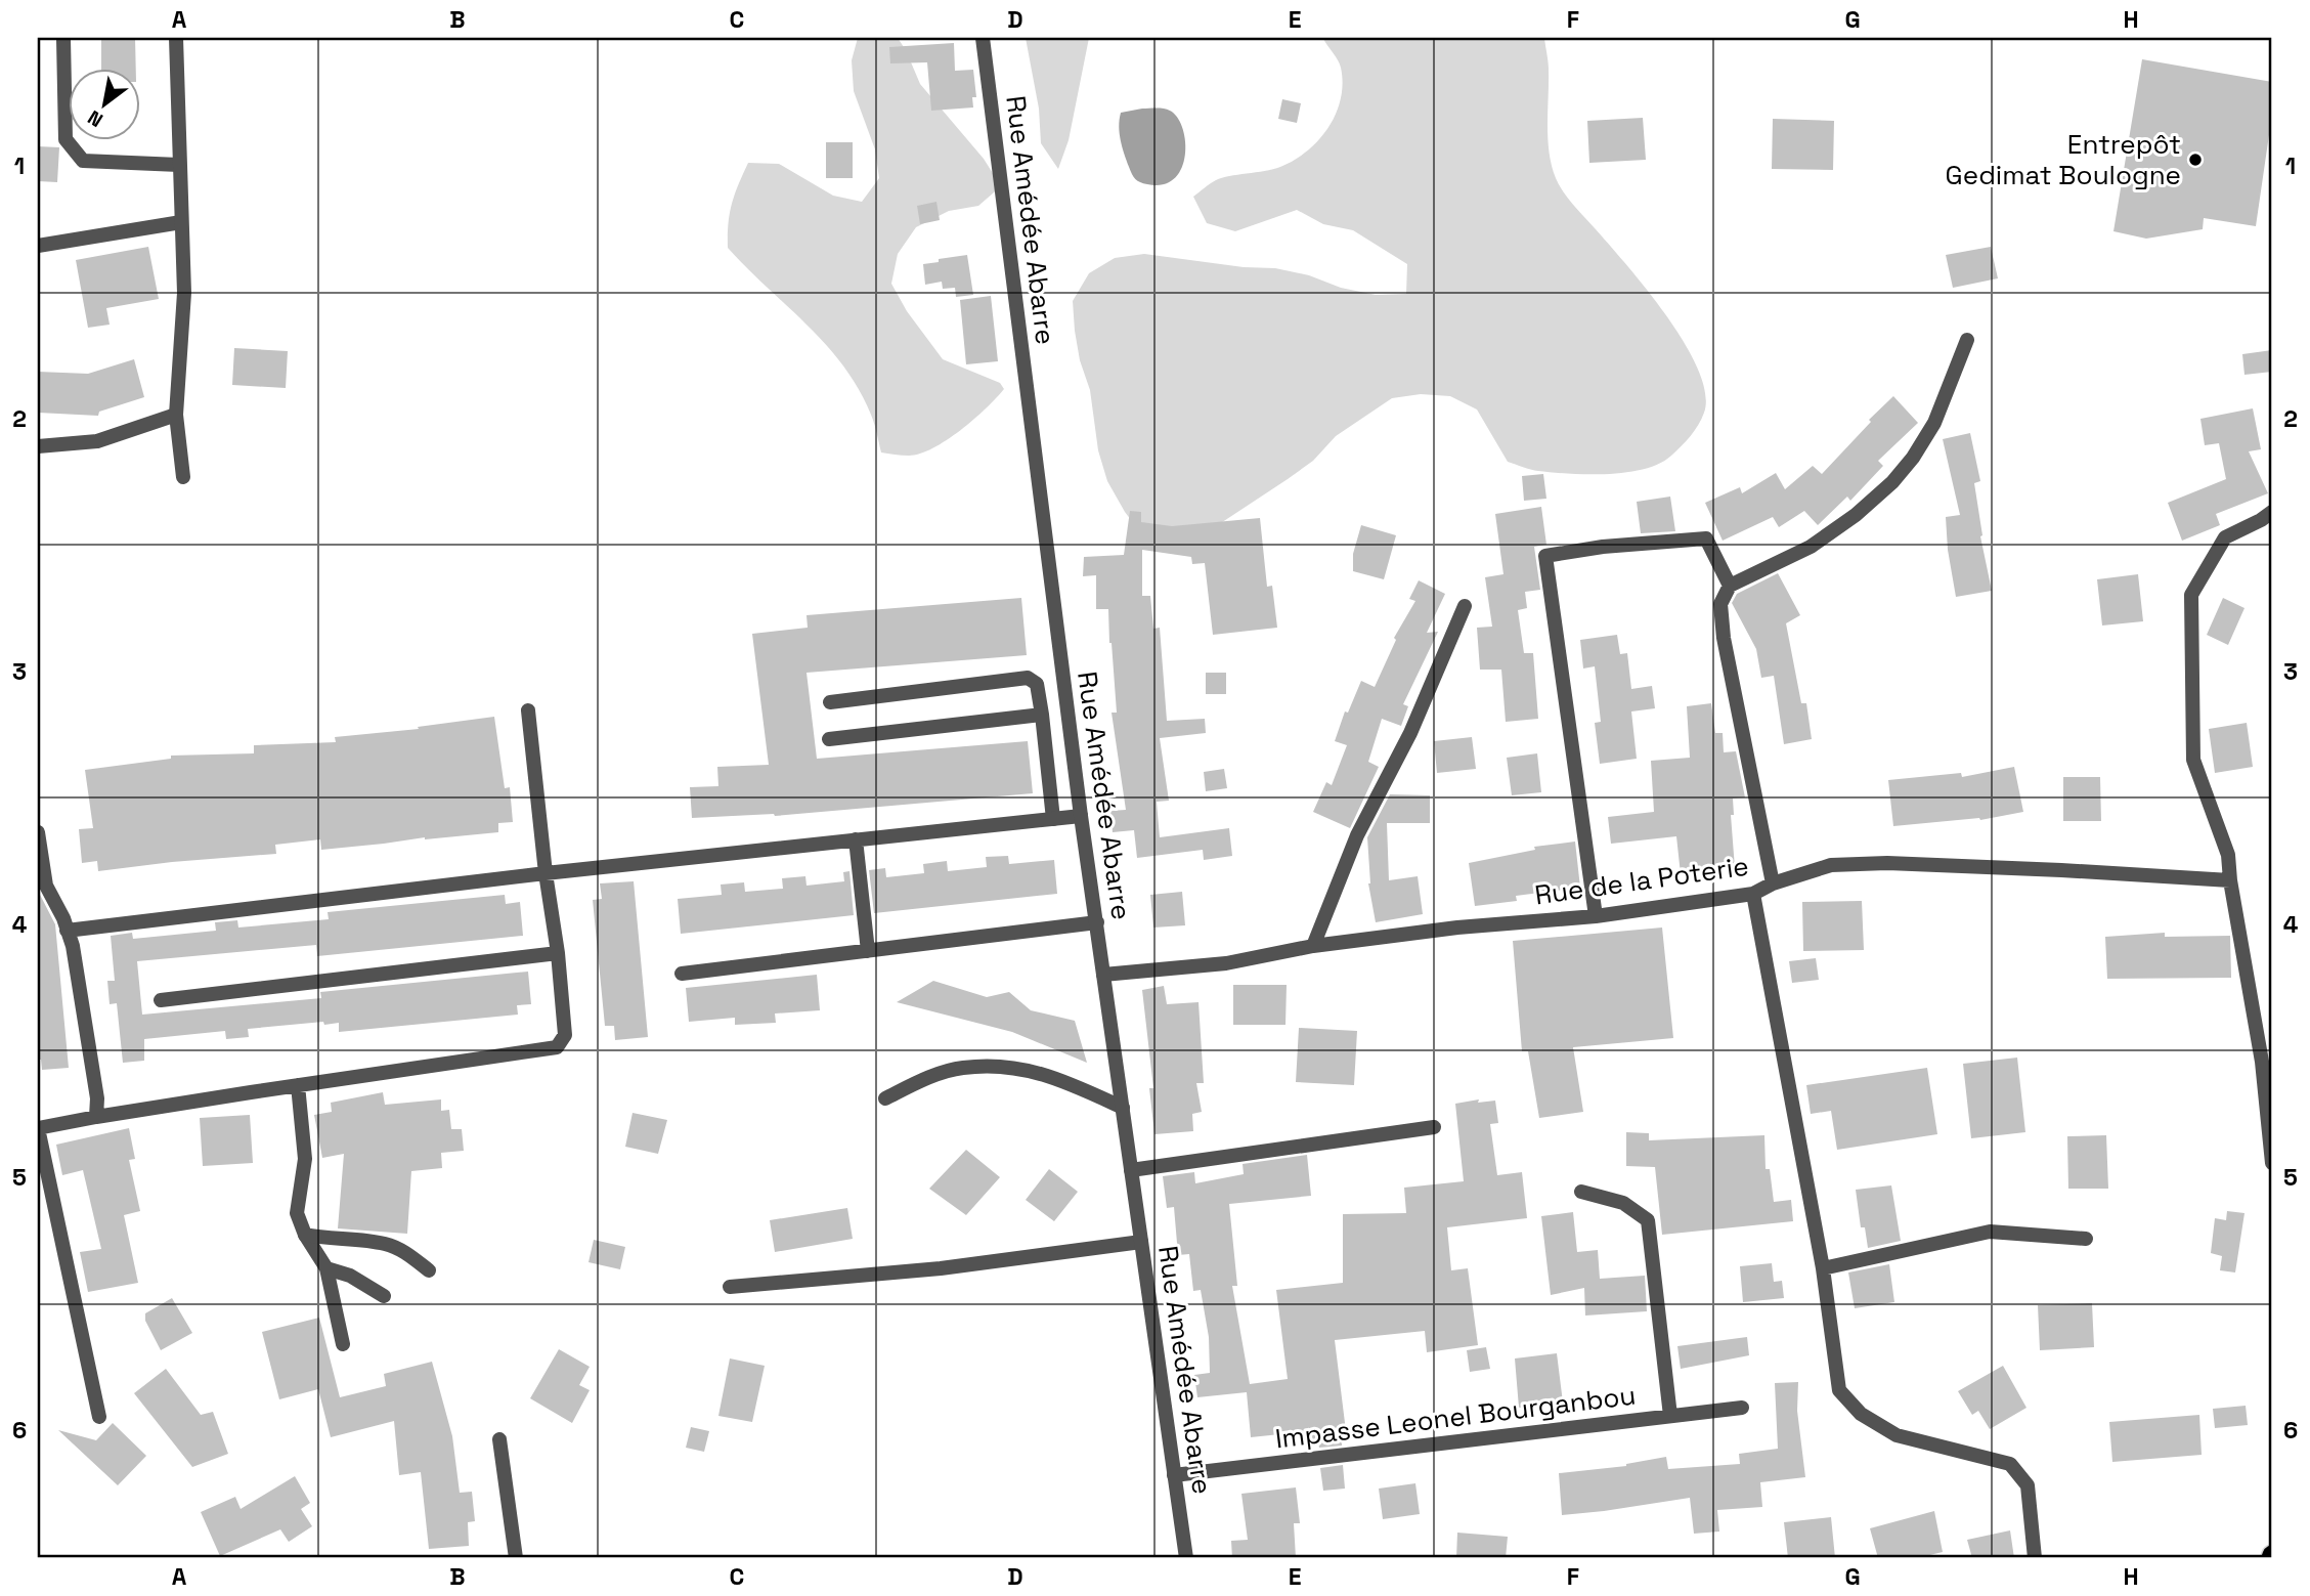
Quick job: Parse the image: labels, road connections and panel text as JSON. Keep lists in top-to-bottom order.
{
  "streets": {
    "street": ["Rue Amédée Abarre", "Rue de la Poterie", "Impasse Leonel Bourganbou"]
  },
  "crossings": [
    ["Rue Amédée Abarre", "Rue de la Poterie"],
    ["Rue Amédée Abarre", "Impasse Leonel Bourganbou"]
  ],
  "places": ["Entrepôt Gedimat Boulogne"],
  "north": "bottom left",
  "grid": {
    "columns": [
      "A",
      "B",
      "C",
      "D",
      "E",
      "F",
      "G",
      "H"
    ],
    "rows": [
      "1",
      "2",
      "3",
      "4",
      "5",
      "6"
    ]
  }
}
